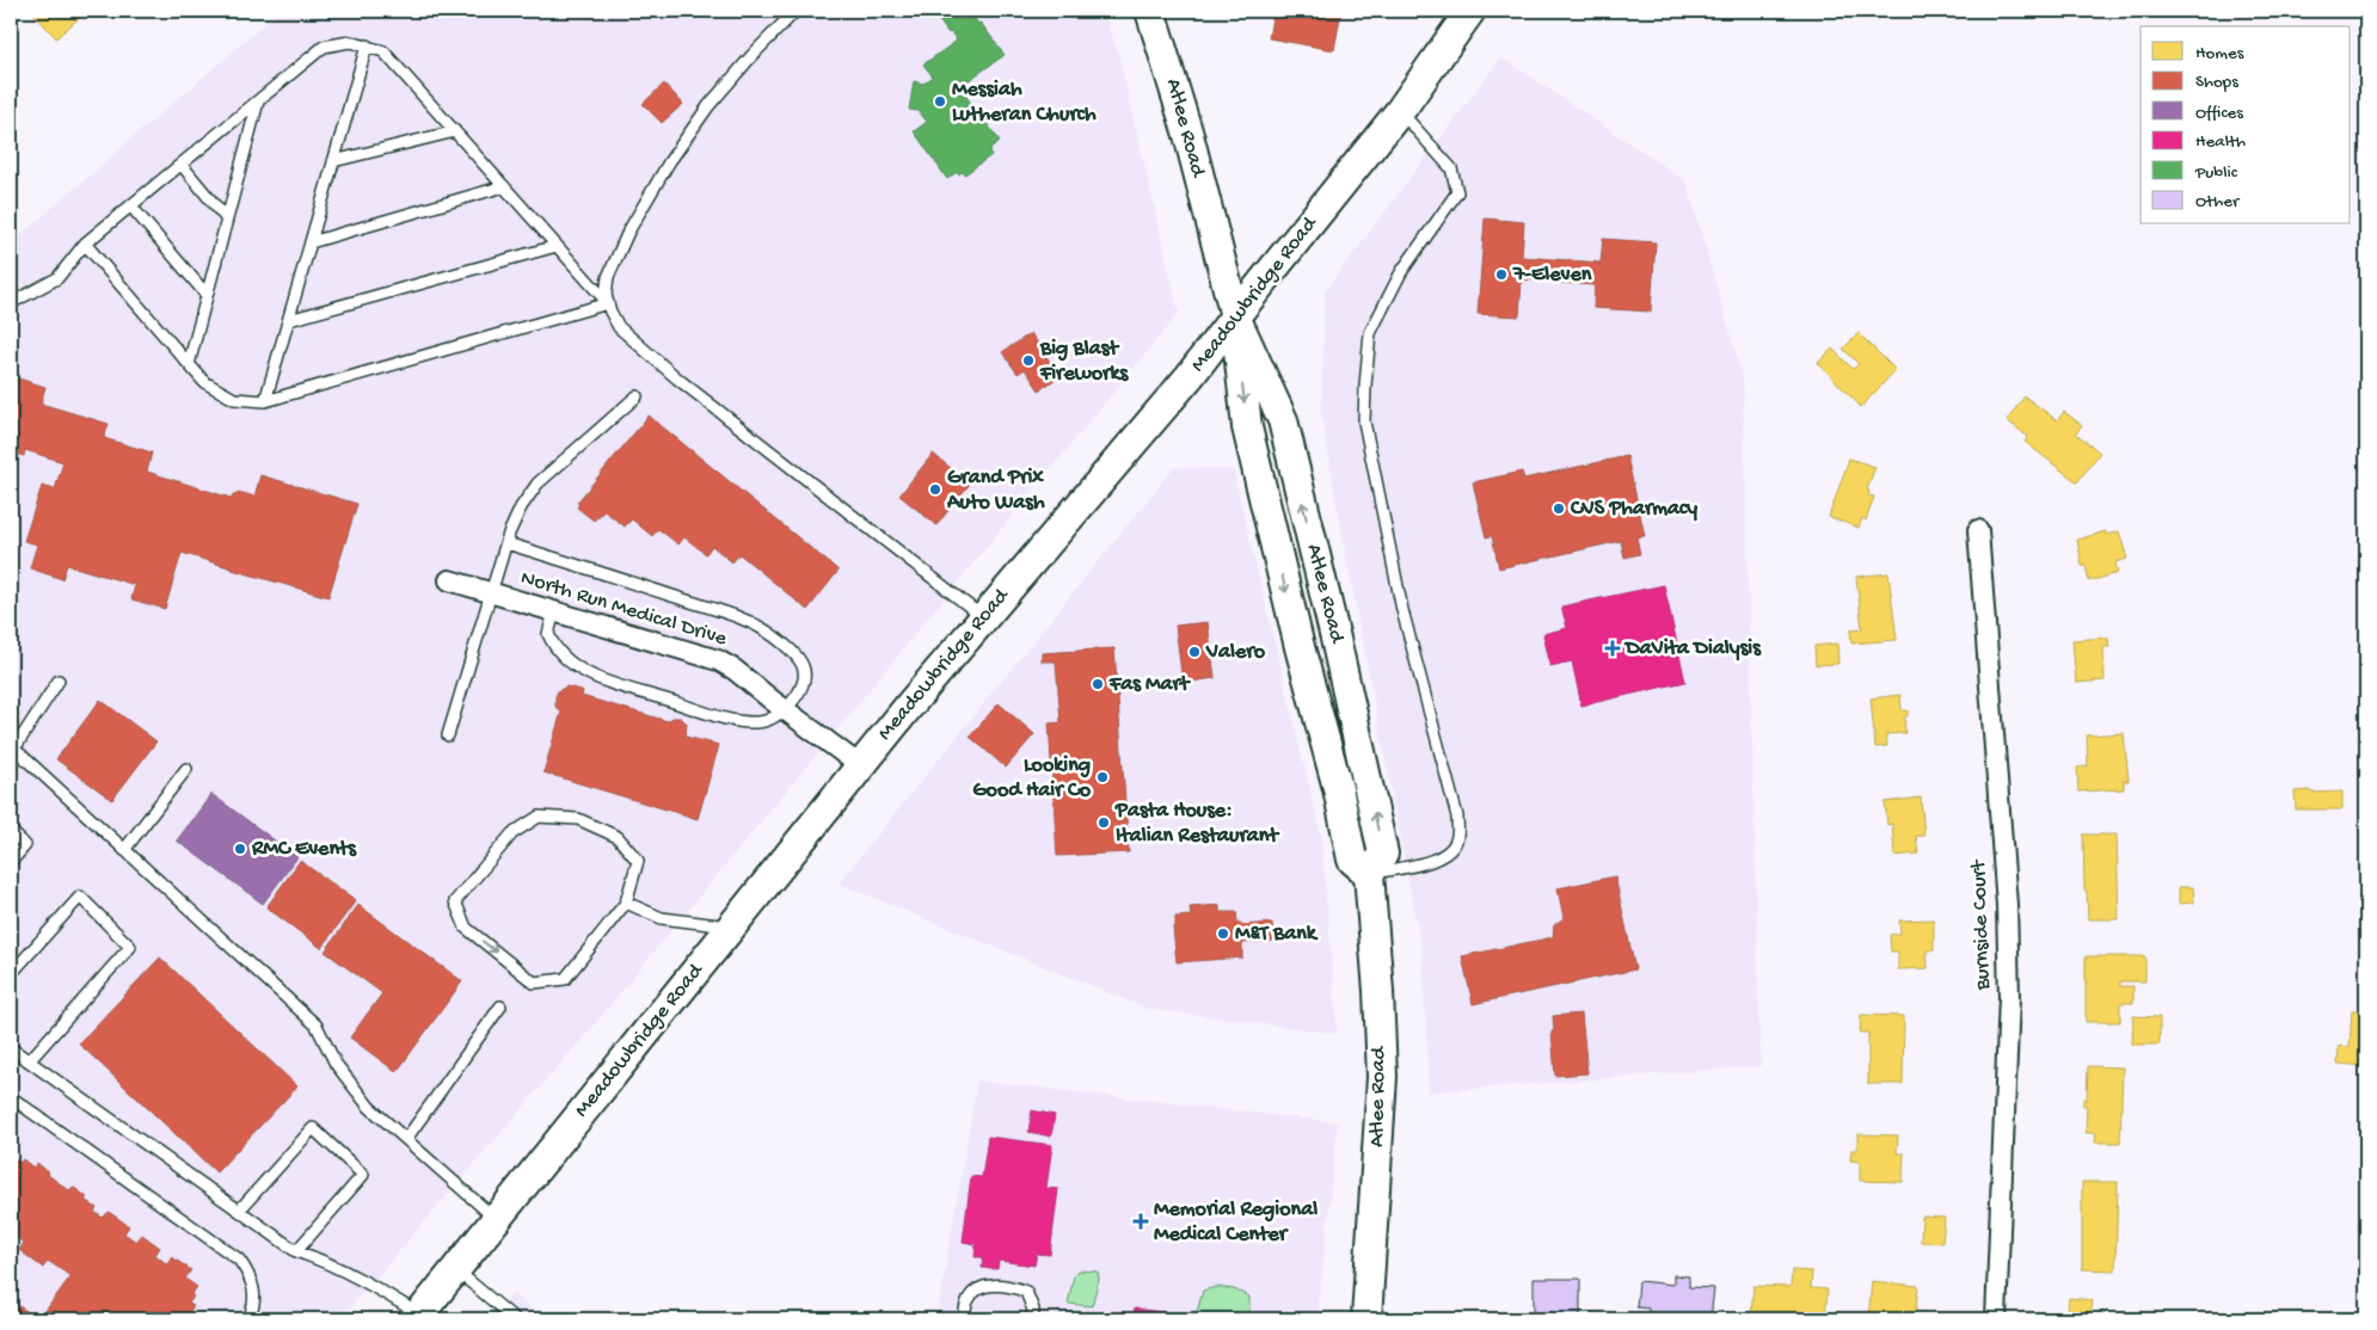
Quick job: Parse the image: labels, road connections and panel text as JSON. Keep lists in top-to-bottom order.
{
  "streets": {
    "main road": ["Atlee Road", "Meadowbridge Road"],
    "street": ["North Run Medical Drive", "Burnside Court"]
  },
  "crossings": [
    ["Atlee Road", "Meadowbridge Road"],
    ["Meadowbridge Road", "North Run Medical Drive"]
  ],
  "places": {
    "other": [
      "Messiah Lutheran Church",
      "7-Eleven",
      "Big Blast Fireworks",
      "Grand Prix Auto Wash",
      "CVS Pharmacy",
      "Valero",
      "Fas Mart",
      "Looking Good Hair Co",
      "Pasta House: Italian Restaurant",
      "RMC Events",
      "M&T Bank"
    ],
    "health": ["DaVita Dialysis", "Memorial Regional Medical Center"]
  },
  "legend": [
    "Homes",
    "Shops",
    "Offices",
    "Health",
    "Public",
    "Other"
  ]
}
